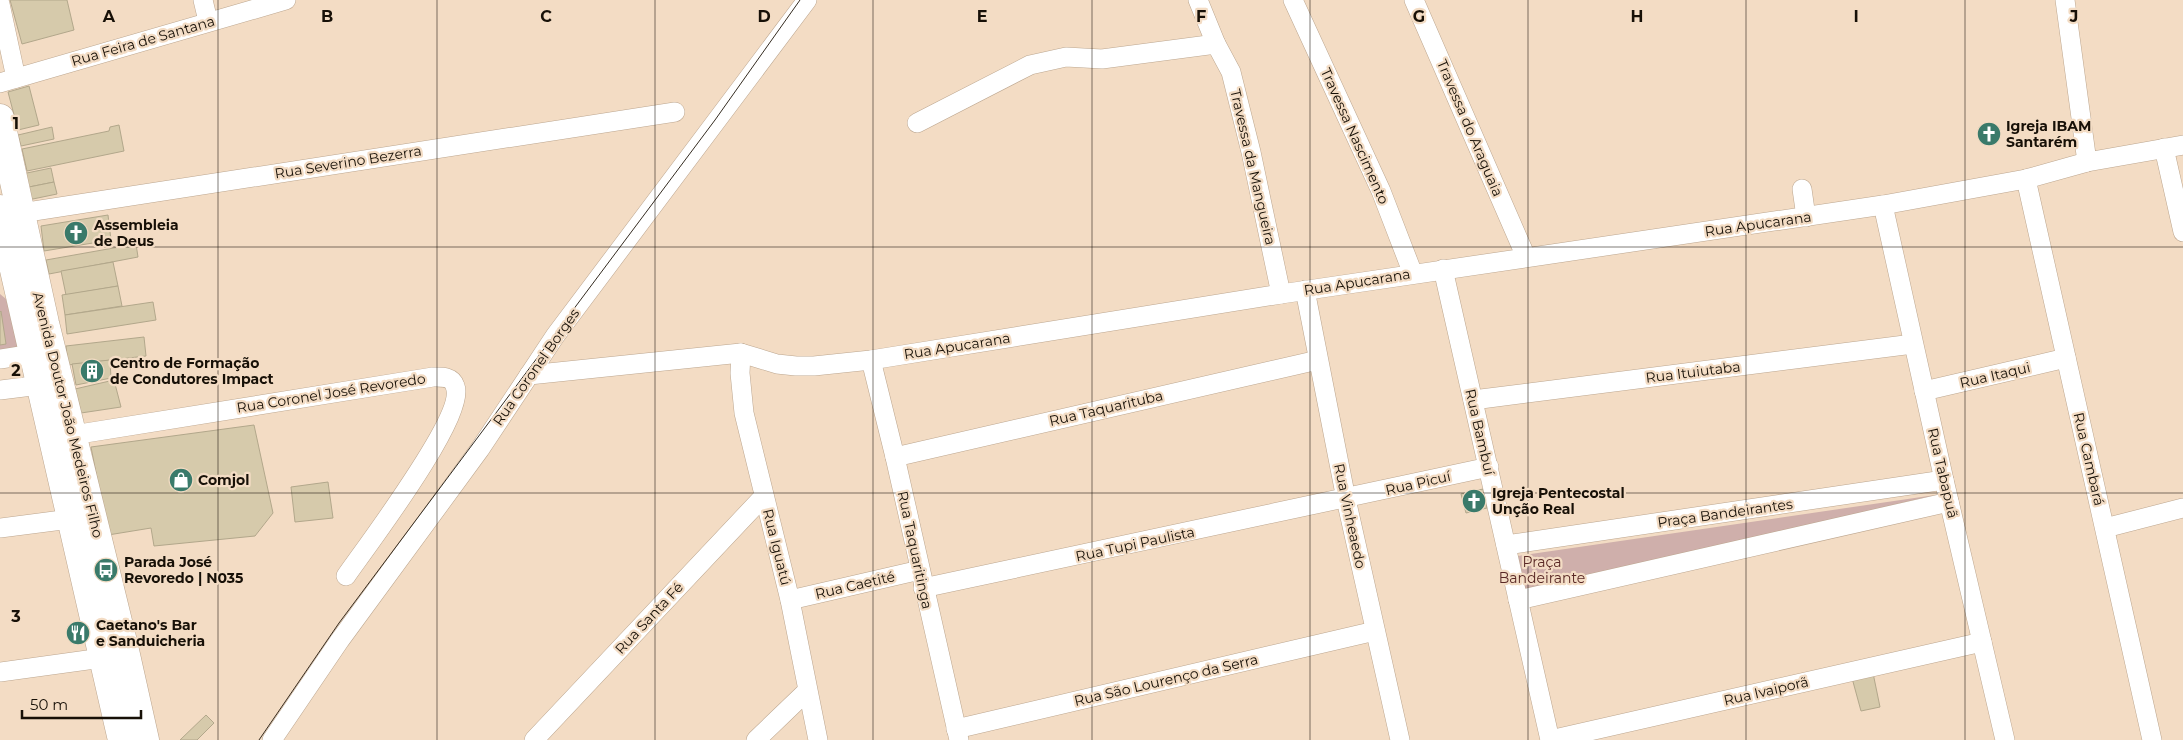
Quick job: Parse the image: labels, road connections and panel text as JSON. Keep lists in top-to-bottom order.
{
  "streets": {
    "main road": ["Avenida Doutor João Medeiros Filho"],
    "street": [
      "Rua Feira de Santana",
      "Travessa do Araguaia",
      "Travessa Nascimento",
      "Rua Severino Bezerra",
      "Travessa da Mangueira",
      "Rua Apucarana",
      "Rua Coronel Borges",
      "Rua Ituiutaba",
      "Rua Itaqui",
      "Rua Coronel José Revoredo",
      "Rua Taquarituba",
      "Rua Bambuí",
      "Rua Cambará",
      "Rua Tabapuã",
      "Rua Picuí",
      "Praça Bandeirantes",
      "Rua Vinheaedo",
      "Rua Tupi Paulista",
      "Rua Iguatú",
      "Rua Taquaritinga",
      "Rua Caetité",
      "Rua Santa Fé",
      "Rua São Lourenço da Serra",
      "Rua Ivaiporã"
    ]
  },
  "crossings": [
    ["Travessa do Araguaia", "Rua Apucarana"],
    ["Travessa Nascimento", "Rua Apucarana"],
    ["Rua Severino Bezerra", "Avenida Doutor João Medeiros Filho"],
    ["Travessa da Mangueira", "Rua Apucarana"],
    ["Rua Apucarana", "Rua Coronel Borges"],
    ["Rua Apucarana", "Rua Bambuí"],
    ["Rua Apucarana", "Rua Cambará"],
    ["Rua Apucarana", "Rua Tabapuã"],
    ["Rua Apucarana", "Rua Vinheaedo"],
    ["Rua Apucarana", "Rua Iguatú"],
    ["Rua Apucarana", "Rua Taquaritinga"],
    ["Rua Ituiutaba", "Rua Bambuí"],
    ["Rua Ituiutaba", "Rua Tabapuã"],
    ["Rua Itaqui", "Rua Cambará"],
    ["Rua Itaqui", "Rua Tabapuã"],
    ["Rua Coronel José Revoredo", "Avenida Doutor João Medeiros Filho"],
    ["Rua Taquarituba", "Rua Vinheaedo"],
    ["Rua Taquarituba", "Rua Taquaritinga"],
    ["Rua Bambuí", "Rua Picuí"],
    ["Rua Bambuí", "Praça Bandeirantes"],
    ["Rua Bambuí", "Rua Ivaiporã"],
    ["Rua Tabapuã", "Praça Bandeirantes"],
    ["Rua Tabapuã", "Rua Ivaiporã"],
    ["Rua Picuí", "Rua Vinheaedo"],
    ["Rua Picuí", "Rua Tupi Paulista"],
    ["Rua Vinheaedo", "Rua Tupi Paulista"],
    ["Rua Vinheaedo", "Rua São Lourenço da Serra"],
    ["Rua Tupi Paulista", "Rua Taquaritinga"],
    ["Rua Tupi Paulista", "Rua Caetité"],
    ["Rua Iguatú", "Rua Caetité"],
    ["Rua Iguatú", "Rua Santa Fé"],
    ["Rua Taquaritinga", "Rua Caetité"],
    ["Rua Taquaritinga", "Rua São Lourenço da Serra"]
  ],
  "parks": ["Praça Bandeirante"],
  "places": {
    "church": ["Igreja IBAM Santarém", "Assembleia de Deus", "Igreja Pentecostal Unção Real"],
    "building": ["Centro de Formação de Condutores Impact"],
    "shop": ["Comjol"],
    "bus stop": ["Parada José Revoredo | N035"],
    "restaurant": ["Caetano's Bar e Sanduicheria"]
  },
  "scale_bar": "50 m",
  "grid": {
    "columns": [
      "A",
      "B",
      "C",
      "D",
      "E",
      "F",
      "G",
      "H",
      "I",
      "J"
    ],
    "rows": ["1", "2", "3"]
  }
}
